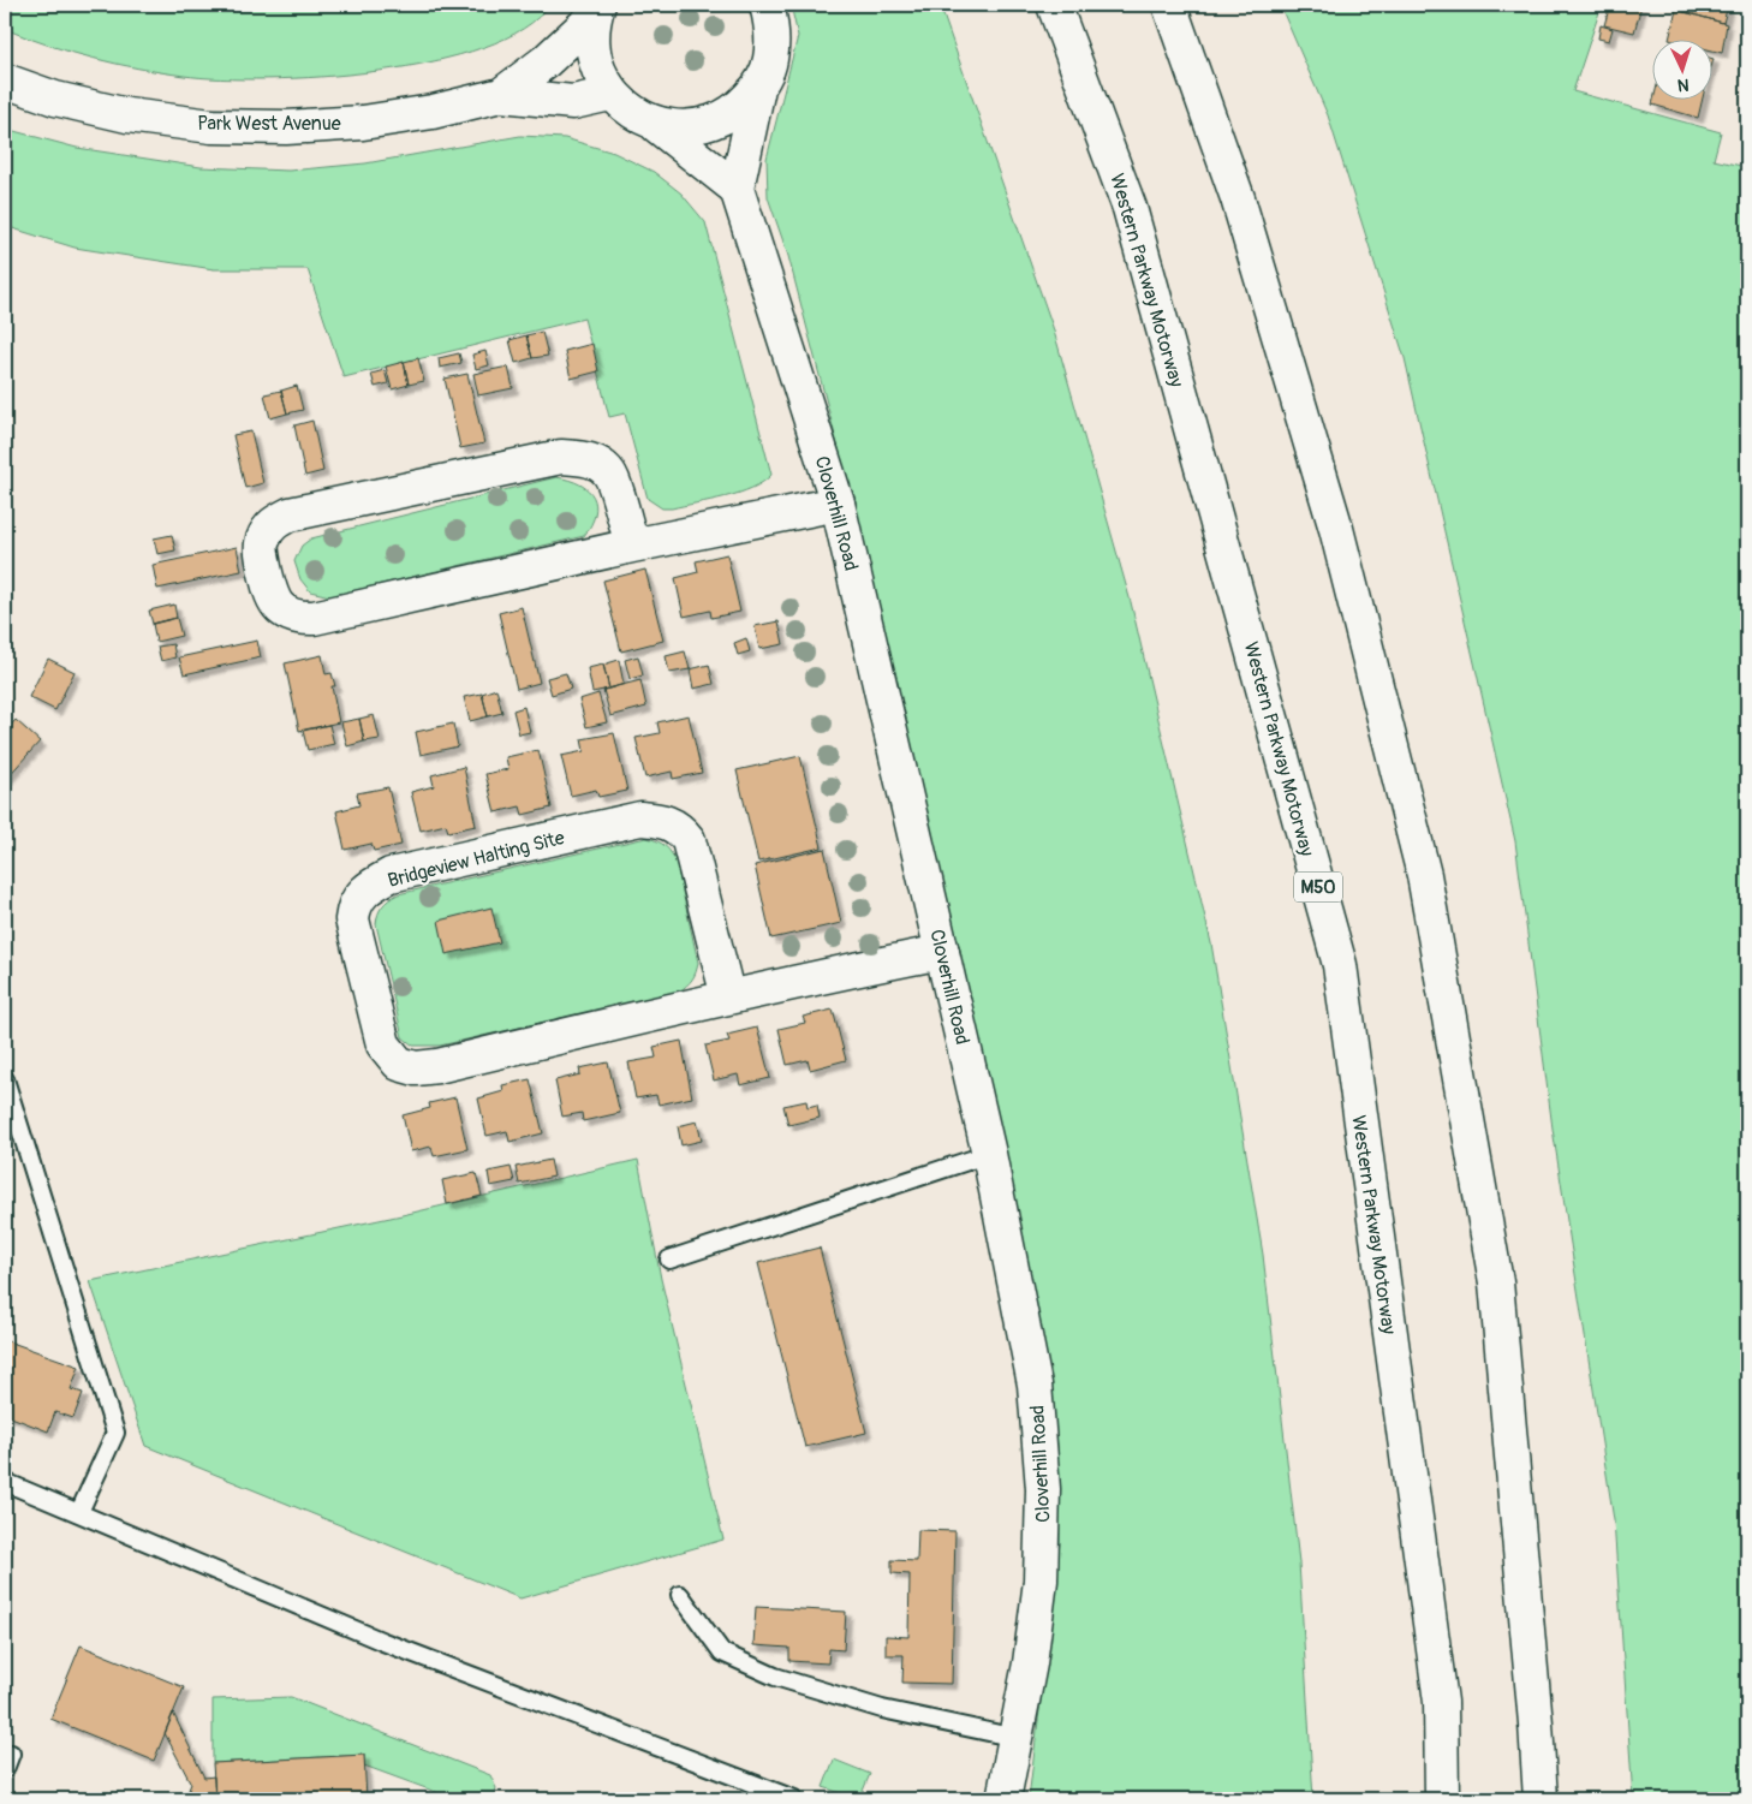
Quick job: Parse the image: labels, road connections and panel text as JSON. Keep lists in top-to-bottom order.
{
  "streets": {
    "main road": [
      "Park West Avenue",
      "Western Parkway Motorway",
      "Cloverhill Road",
      "Bridgeview Halting Site",
      "M50"
    ]
  },
  "crossings": [
    ["Cloverhill Road", "Bridgeview Halting Site"]
  ],
  "north": "bottom"
}
